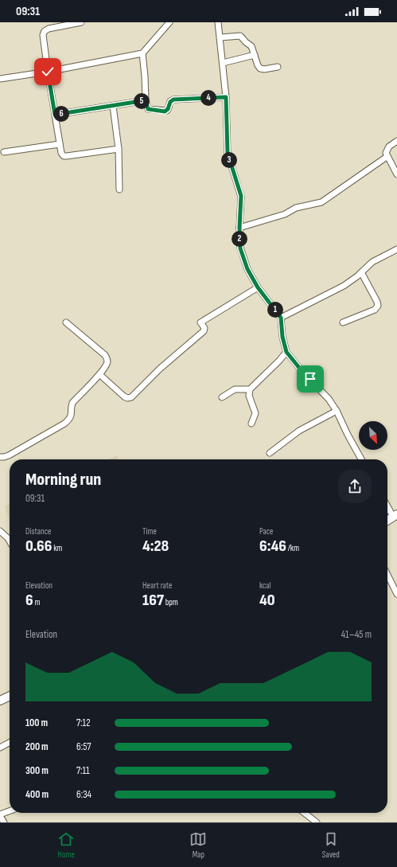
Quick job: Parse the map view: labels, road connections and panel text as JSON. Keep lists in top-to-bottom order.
{
  "north": "bottom right",
  "page": {
    "status": "09:31",
    "pins": [
      "4",
      "5",
      "6",
      "3",
      "2",
      "1"
    ],
    "heading": ["Morning run", "09:31"],
    "stats": [
      ["Distance", "0.66 km"],
      ["Time", "4:28"],
      ["Pace", "6:46 /km"],
      ["Elevation", "6 m"],
      ["Heart rate", "167 bpm"],
      ["kcal", "40"]
    ],
    "chart": ["Elevation", "41–45 m"],
    "list": [
      {
        "name": "100 m",
        "note": "7:12"
      },
      {
        "name": "200 m",
        "note": "6:57"
      },
      {
        "name": "300 m",
        "note": "7:11"
      },
      {
        "name": "400 m",
        "note": "6:34"
      }
    ],
    "tabs": ["Home", "Map", "Saved"]
  }
}
